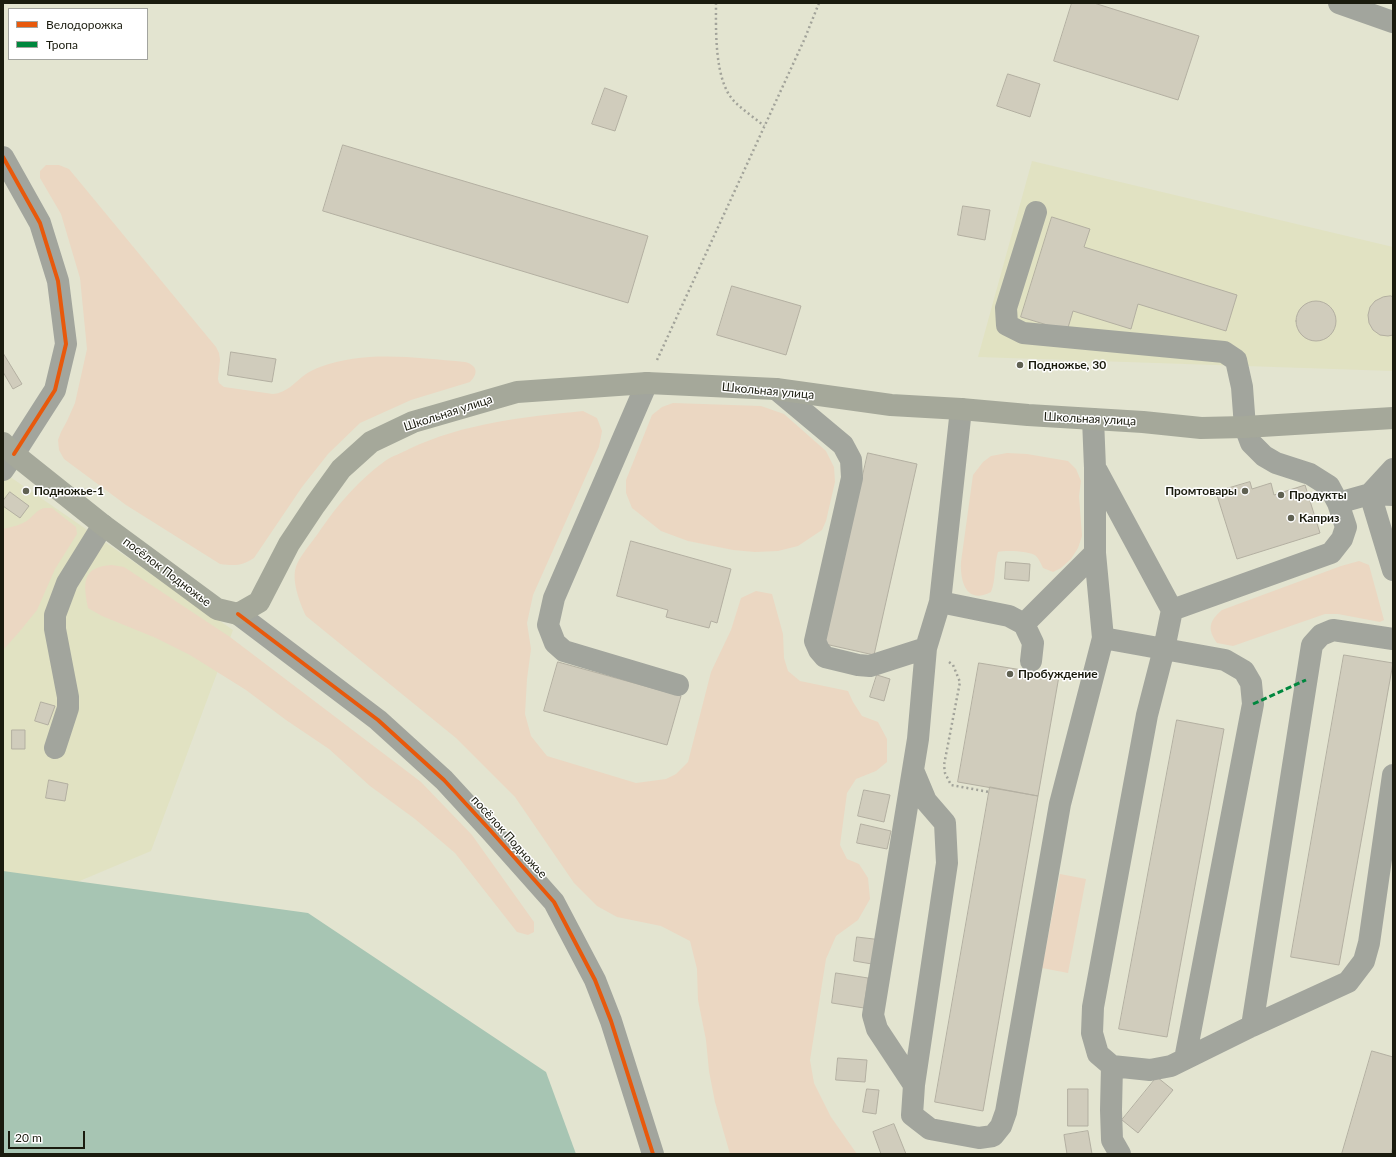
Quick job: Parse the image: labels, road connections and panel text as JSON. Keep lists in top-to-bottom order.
{
  "streets": {
    "main road": ["Школьная улица", "посёлок Подножье"]
  },
  "crossings": [
    ["Школьная улица", "посёлок Подножье"]
  ],
  "places": [
    "Подножье, 30",
    "Подножье-1",
    "Промтовары",
    "Продукты",
    "Каприз",
    "Пробуждение"
  ],
  "legend": ["Велодорожка", "Тропа"],
  "scale_bar": "20 m"
}
